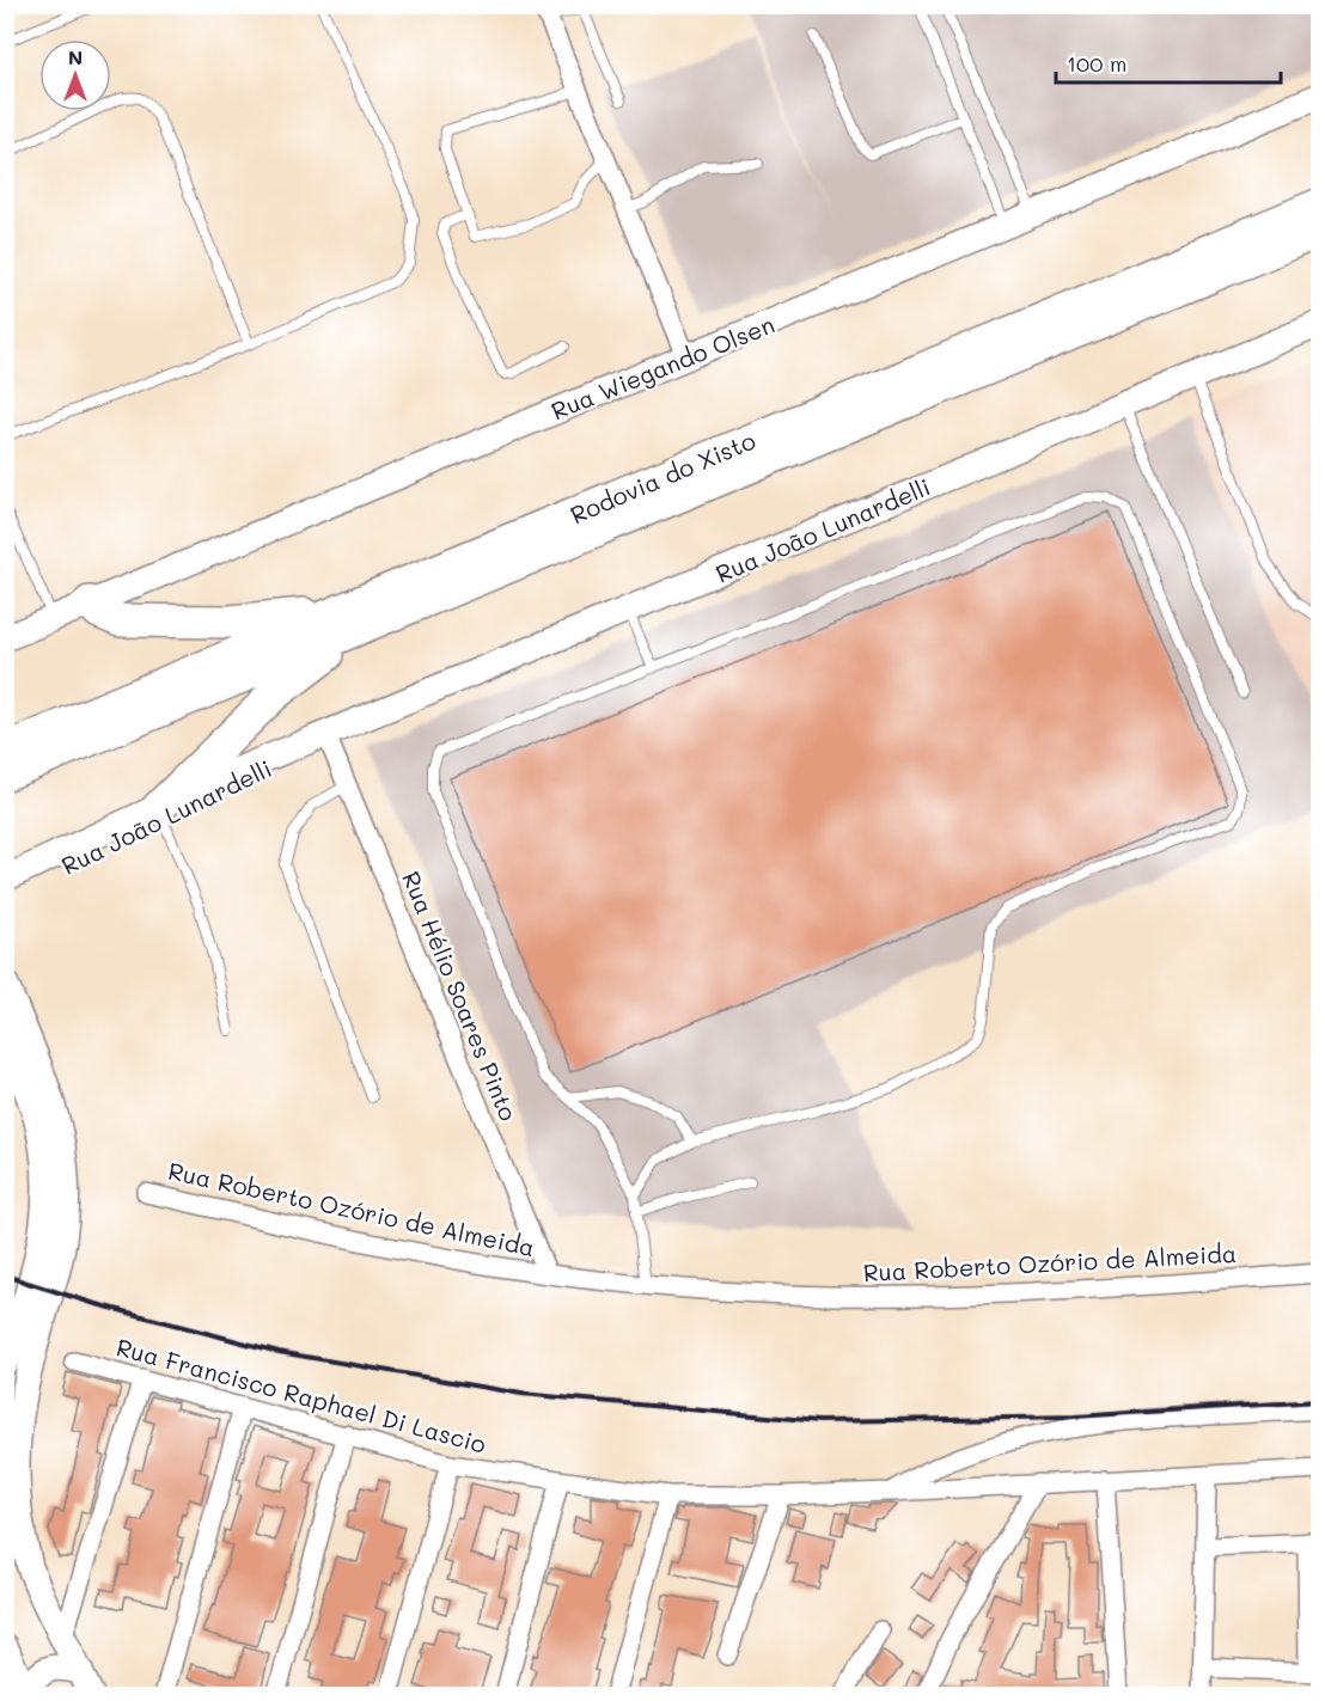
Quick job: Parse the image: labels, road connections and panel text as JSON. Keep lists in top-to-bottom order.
{
  "streets": {
    "highway": ["Rodovia do Xisto"],
    "main road": ["Rua Wiegando Olsen", "Rua João Lunardelli"],
    "street": ["Rua Hélio Soares Pinto", "Rua Roberto Ozório de Almeida", "Rua Francisco Raphael Di Lascio"]
  },
  "crossings": [
    ["Rua João Lunardelli", "Rua Hélio Soares Pinto"],
    ["Rua Hélio Soares Pinto", "Rua Roberto Ozório de Almeida"]
  ],
  "scale_bar": "100 m",
  "north": "top"
}
